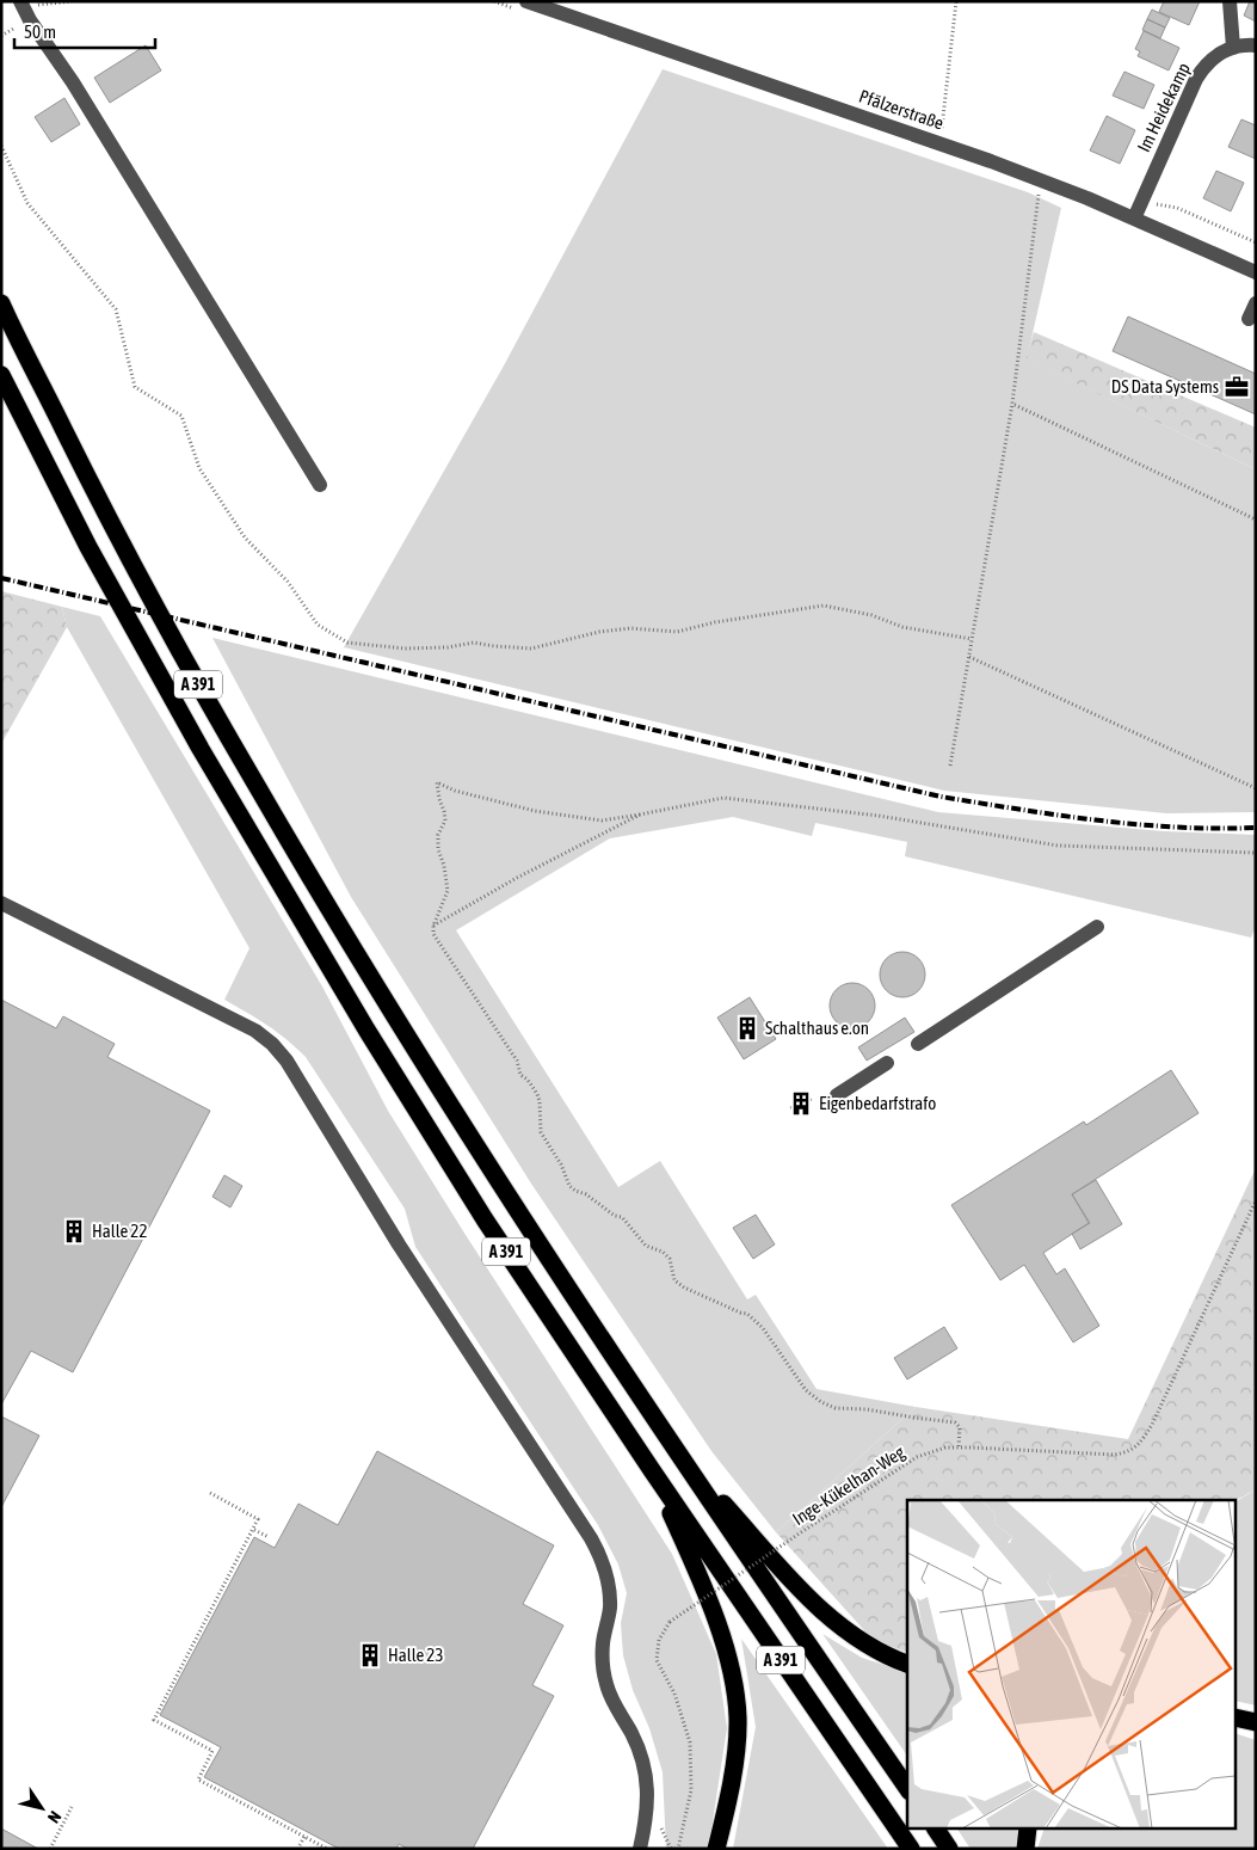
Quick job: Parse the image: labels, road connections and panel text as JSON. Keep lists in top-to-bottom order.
{
  "streets": {
    "highway": ["A 391"],
    "street": ["Im Heidekamp", "Pfälzerstraße"],
    "path": ["Inge-Kükelhan-Weg"]
  },
  "crossings": [
    ["Im Heidekamp", "Pfälzerstraße"]
  ],
  "places": {
    "office": ["DS Data Systems"],
    "building": [
      "Schalthaus e.on",
      "Eigenbedarfstrafo",
      "Halle 22",
      "Halle 23"
    ]
  },
  "scale_bar": "50 m",
  "north": "bottom right"
}
